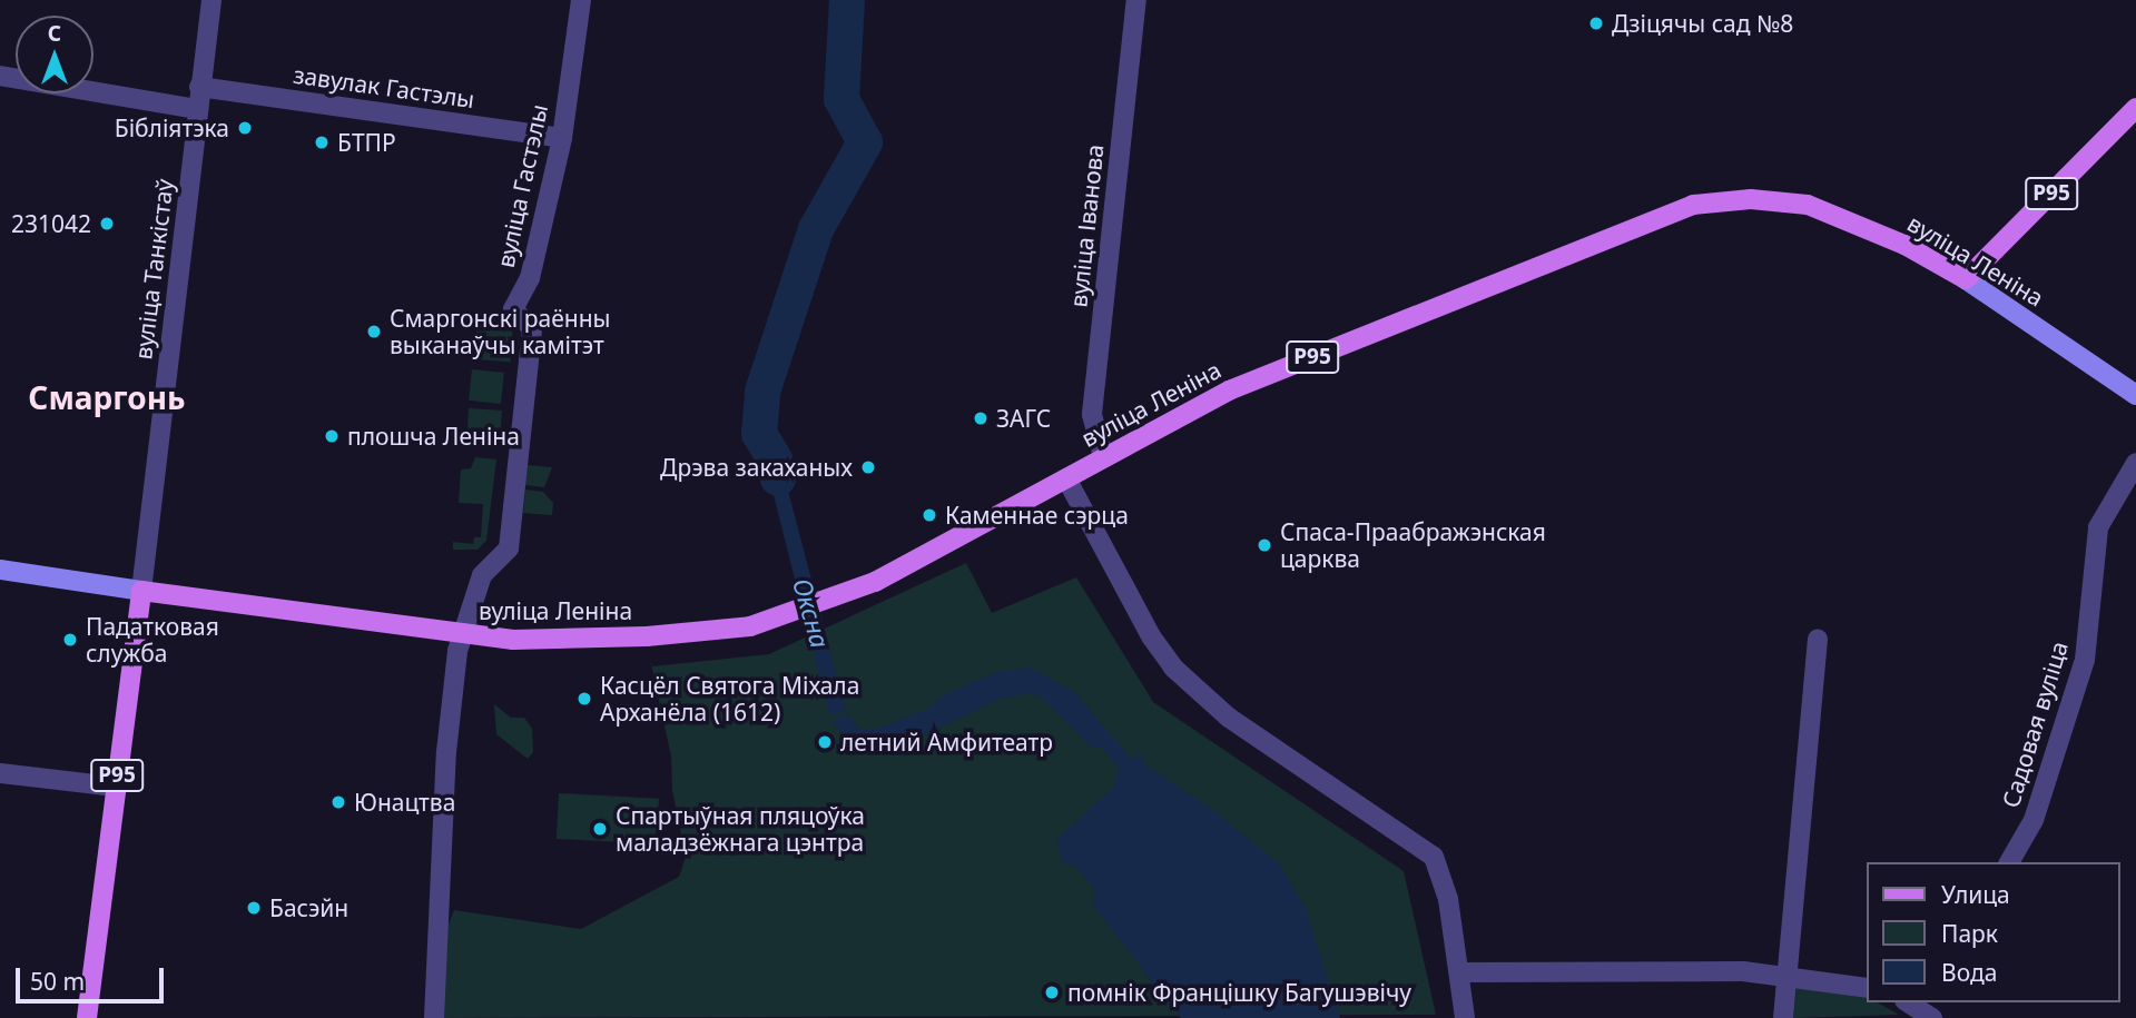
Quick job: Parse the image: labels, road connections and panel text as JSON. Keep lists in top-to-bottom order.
{
  "streets": {
    "main road": ["Р95", "вуліца Леніна"],
    "street": [
      "завулак Гастэлы",
      "вуліца Гастэлы",
      "вуліца Іванова",
      "вуліца Танкістаў",
      "Садовая вуліца"
    ]
  },
  "crossings": [
    ["завулак Гастэлы", "вуліца Гастэлы"],
    ["завулак Гастэлы", "вуліца Танкістаў"],
    ["вуліца Гастэлы", "вуліца Леніна"],
    ["Р95", "вуліца Леніна"],
    ["Р95", "вуліца Танкістаў"],
    ["вуліца Іванова", "вуліца Леніна"],
    ["вуліца Леніна", "вуліца Танкістаў"]
  ],
  "districts": ["Смаргонь"],
  "water": ["Оксна"],
  "places": [
    "Дзіцячы сад №8",
    "Бібліятэка",
    "БТПР",
    "231042",
    "Смаргонскі раённы выканаўчы камітэт",
    "ЗАГС",
    "плошча Леніна",
    "Дрэва закаханых",
    "Каменнае сэрца",
    "Спаса-Праабражэнская царква",
    "Падатковая служба",
    "Касцёл Святога Міхала Арханёла (1612)",
    "летний Амфитеатр",
    "Юнацтва",
    "Спартыўная пляцоўка маладзёжнага цэнтра",
    "Басэйн",
    "помнік Францішку Багушэвічу"
  ],
  "legend": ["Улица", "Парк", "Вода"],
  "scale_bar": "50 m",
  "north": "top"
}
